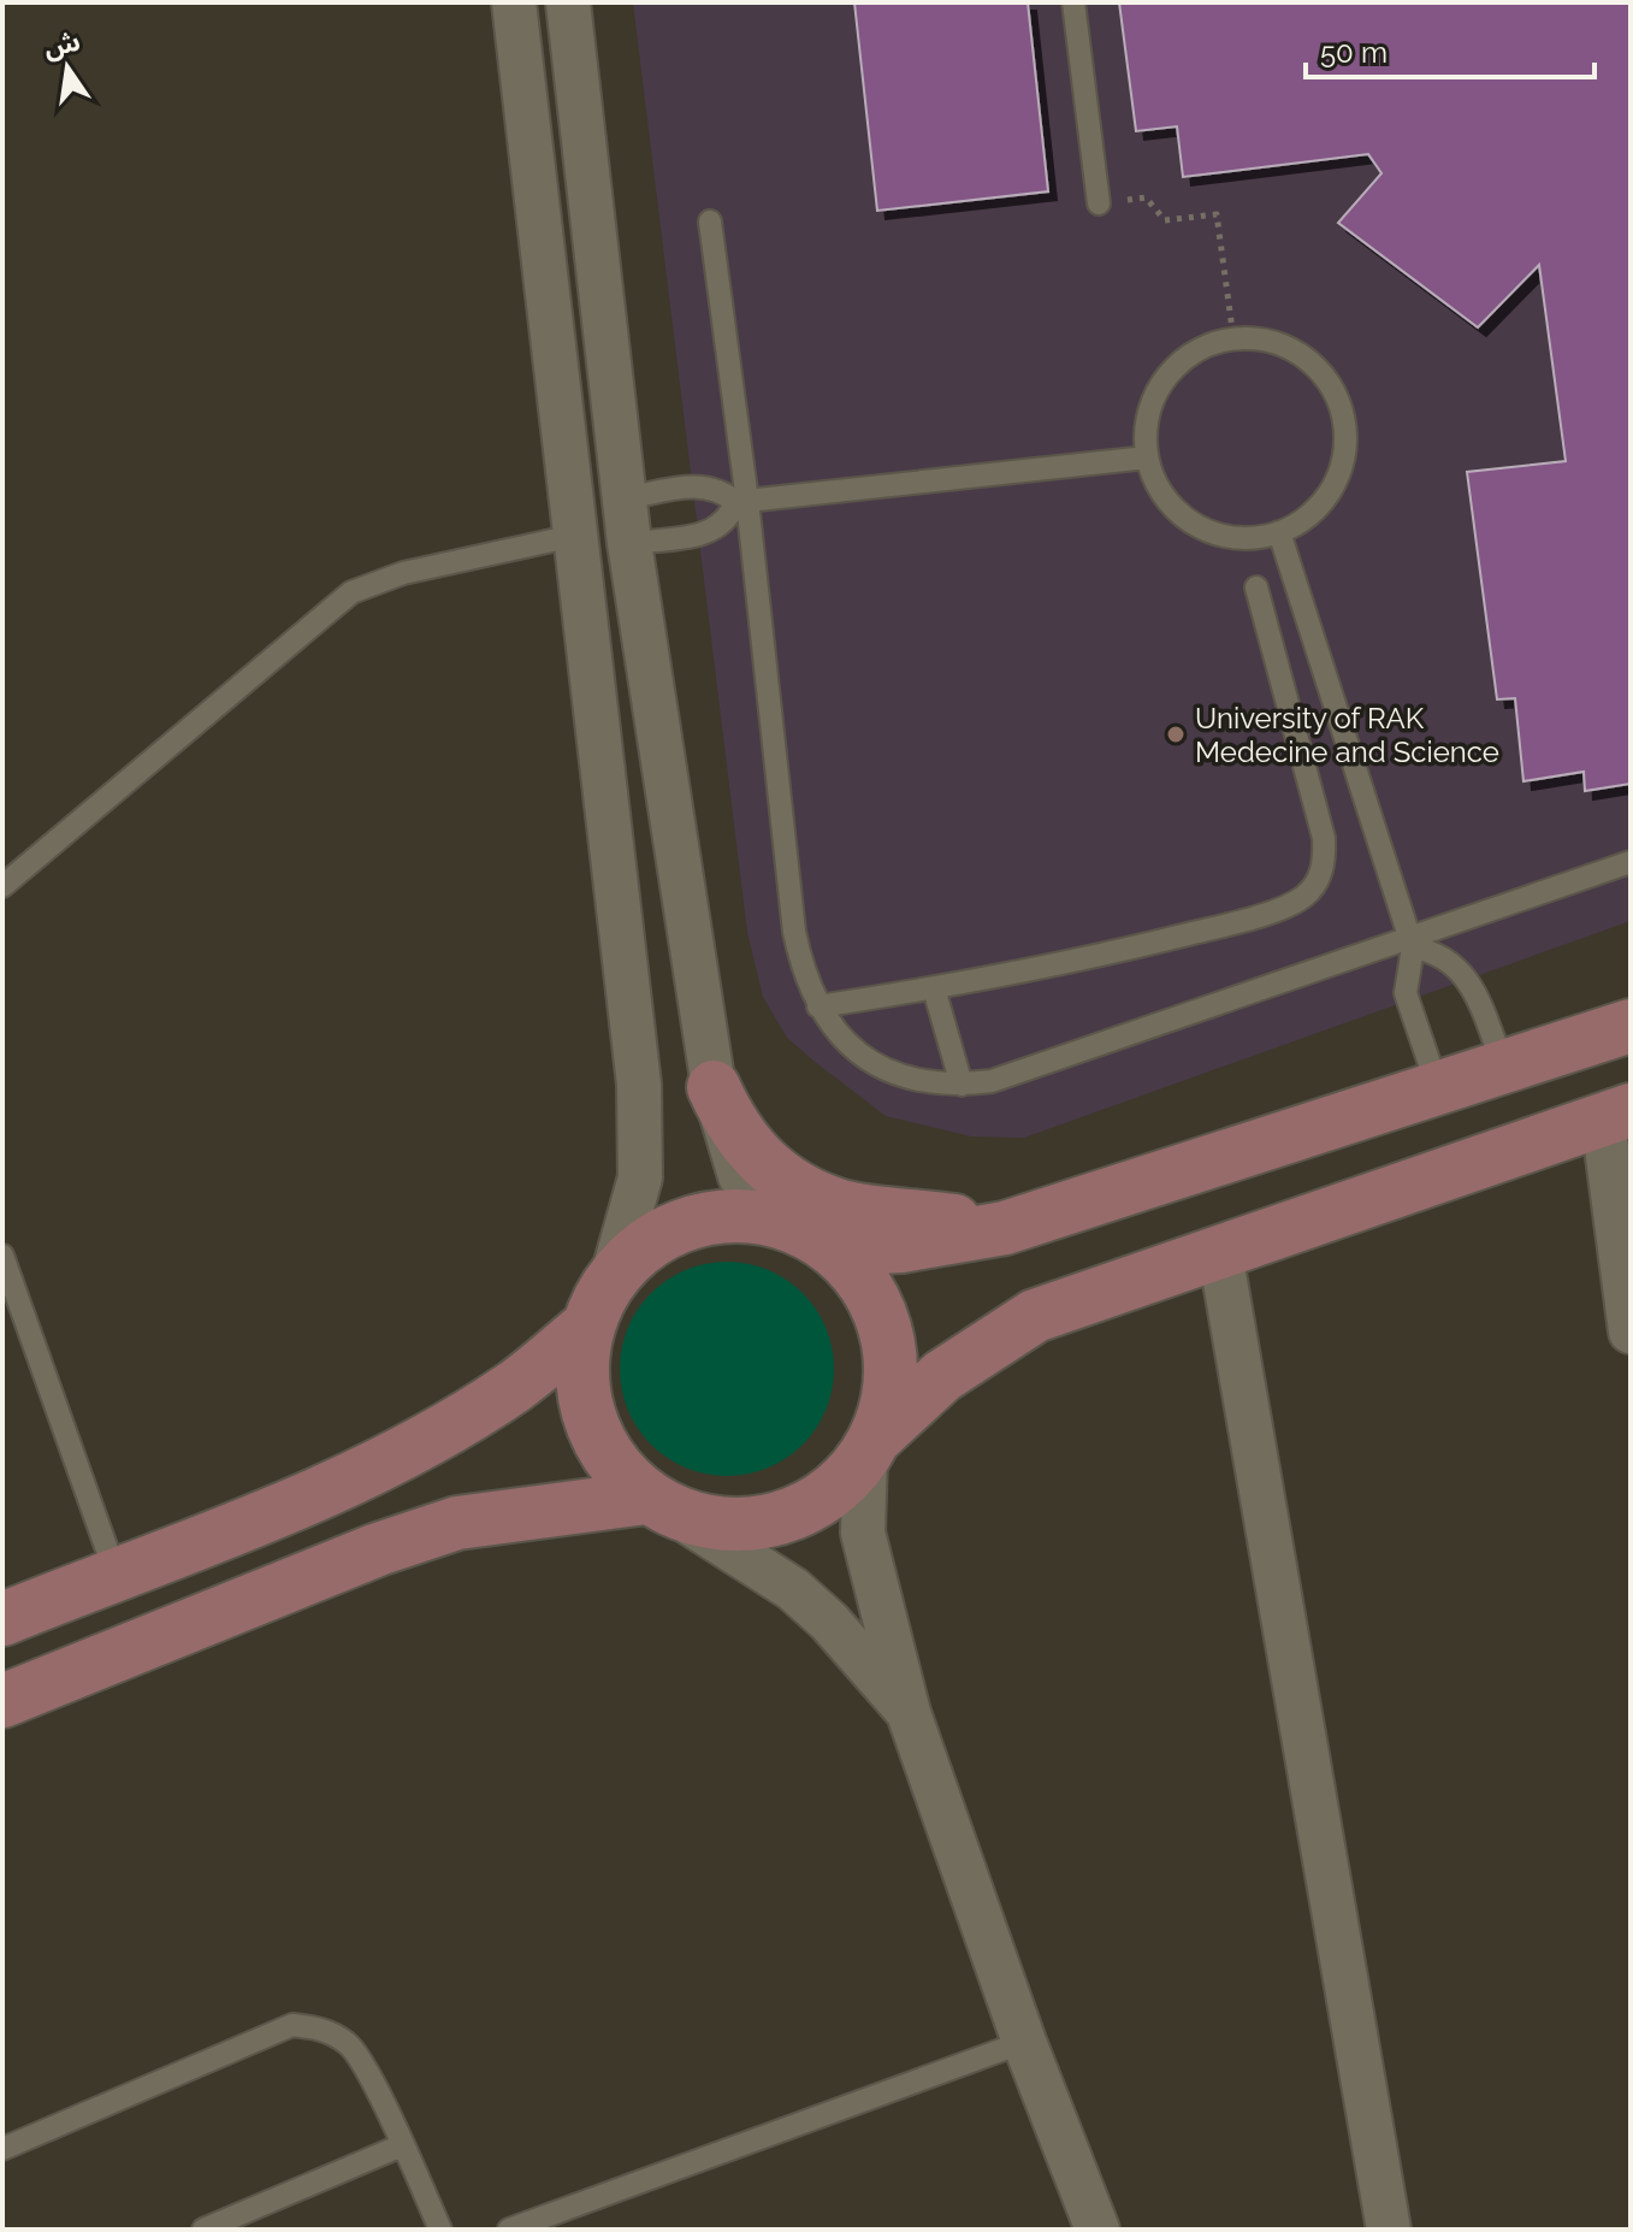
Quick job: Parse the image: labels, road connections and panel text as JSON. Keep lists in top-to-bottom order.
{
  "places": ["University of RAK Medecine and Science"],
  "scale_bar": "50 m",
  "north": "top"
}
